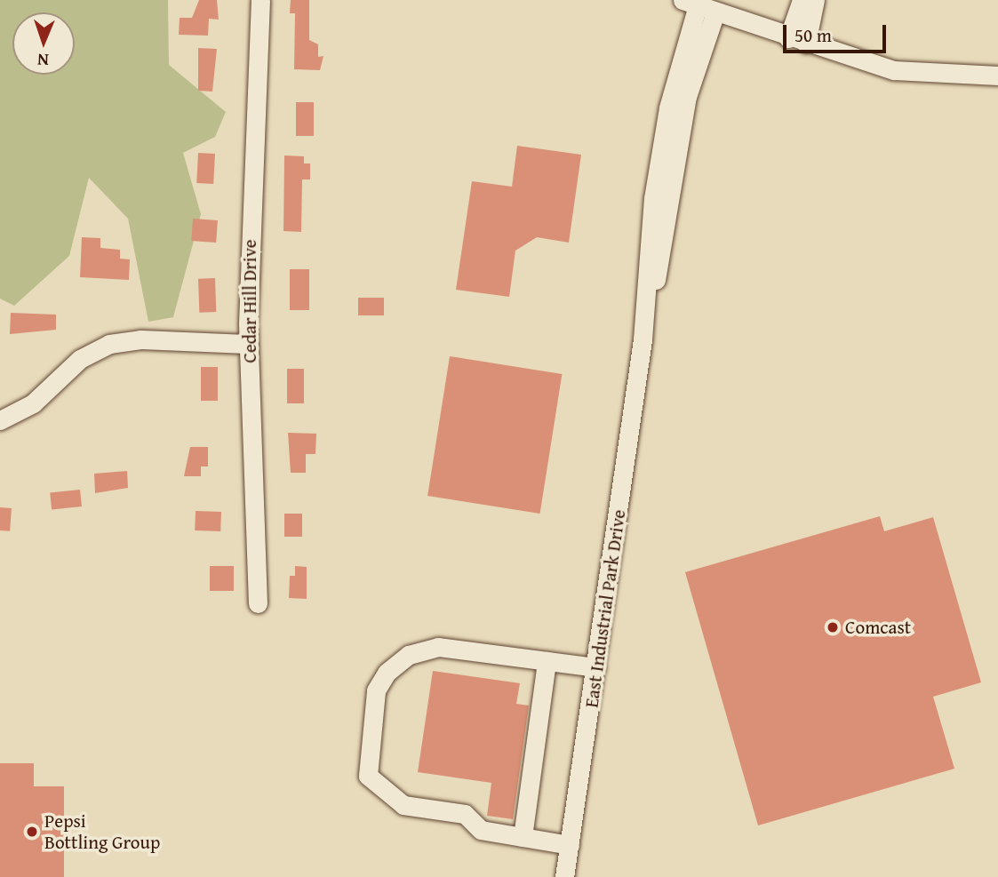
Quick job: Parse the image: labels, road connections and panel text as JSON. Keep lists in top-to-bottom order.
{
  "streets": {
    "street": ["Cedar Hill Drive", "East Industrial Park Drive"]
  },
  "places": ["Comcast", "Pepsi Bottling Group"],
  "scale_bar": "50 m",
  "north": "bottom"
}
